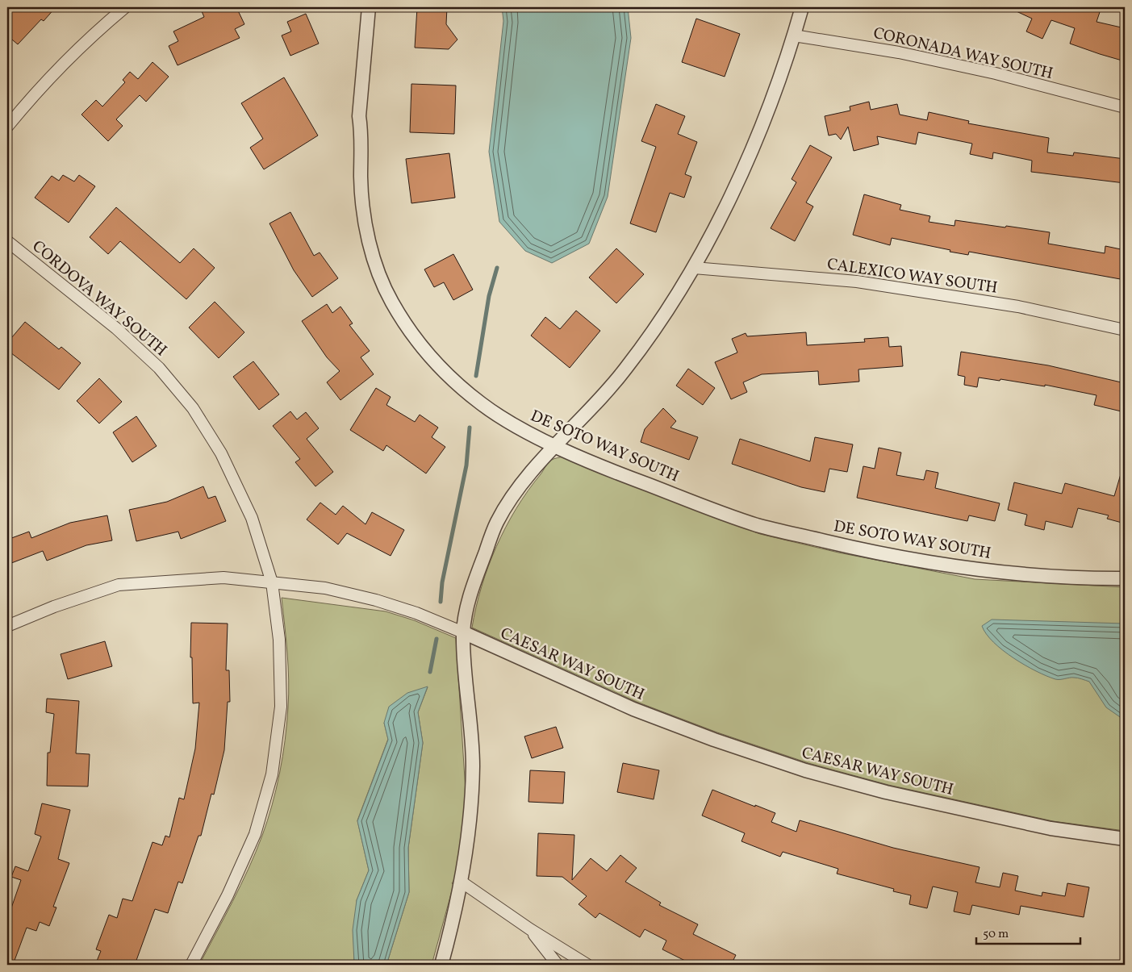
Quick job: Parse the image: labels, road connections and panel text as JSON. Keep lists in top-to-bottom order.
{
  "streets": {
    "street": [
      "CORONADA WAY SOUTH",
      "CALEXICO WAY SOUTH",
      "CORDOVA WAY SOUTH",
      "DE SOTO WAY SOUTH",
      "CAESAR WAY SOUTH"
    ]
  },
  "crossings": [
    ["CORDOVA WAY SOUTH", "CAESAR WAY SOUTH"]
  ],
  "scale_bar": "50 m"
}
